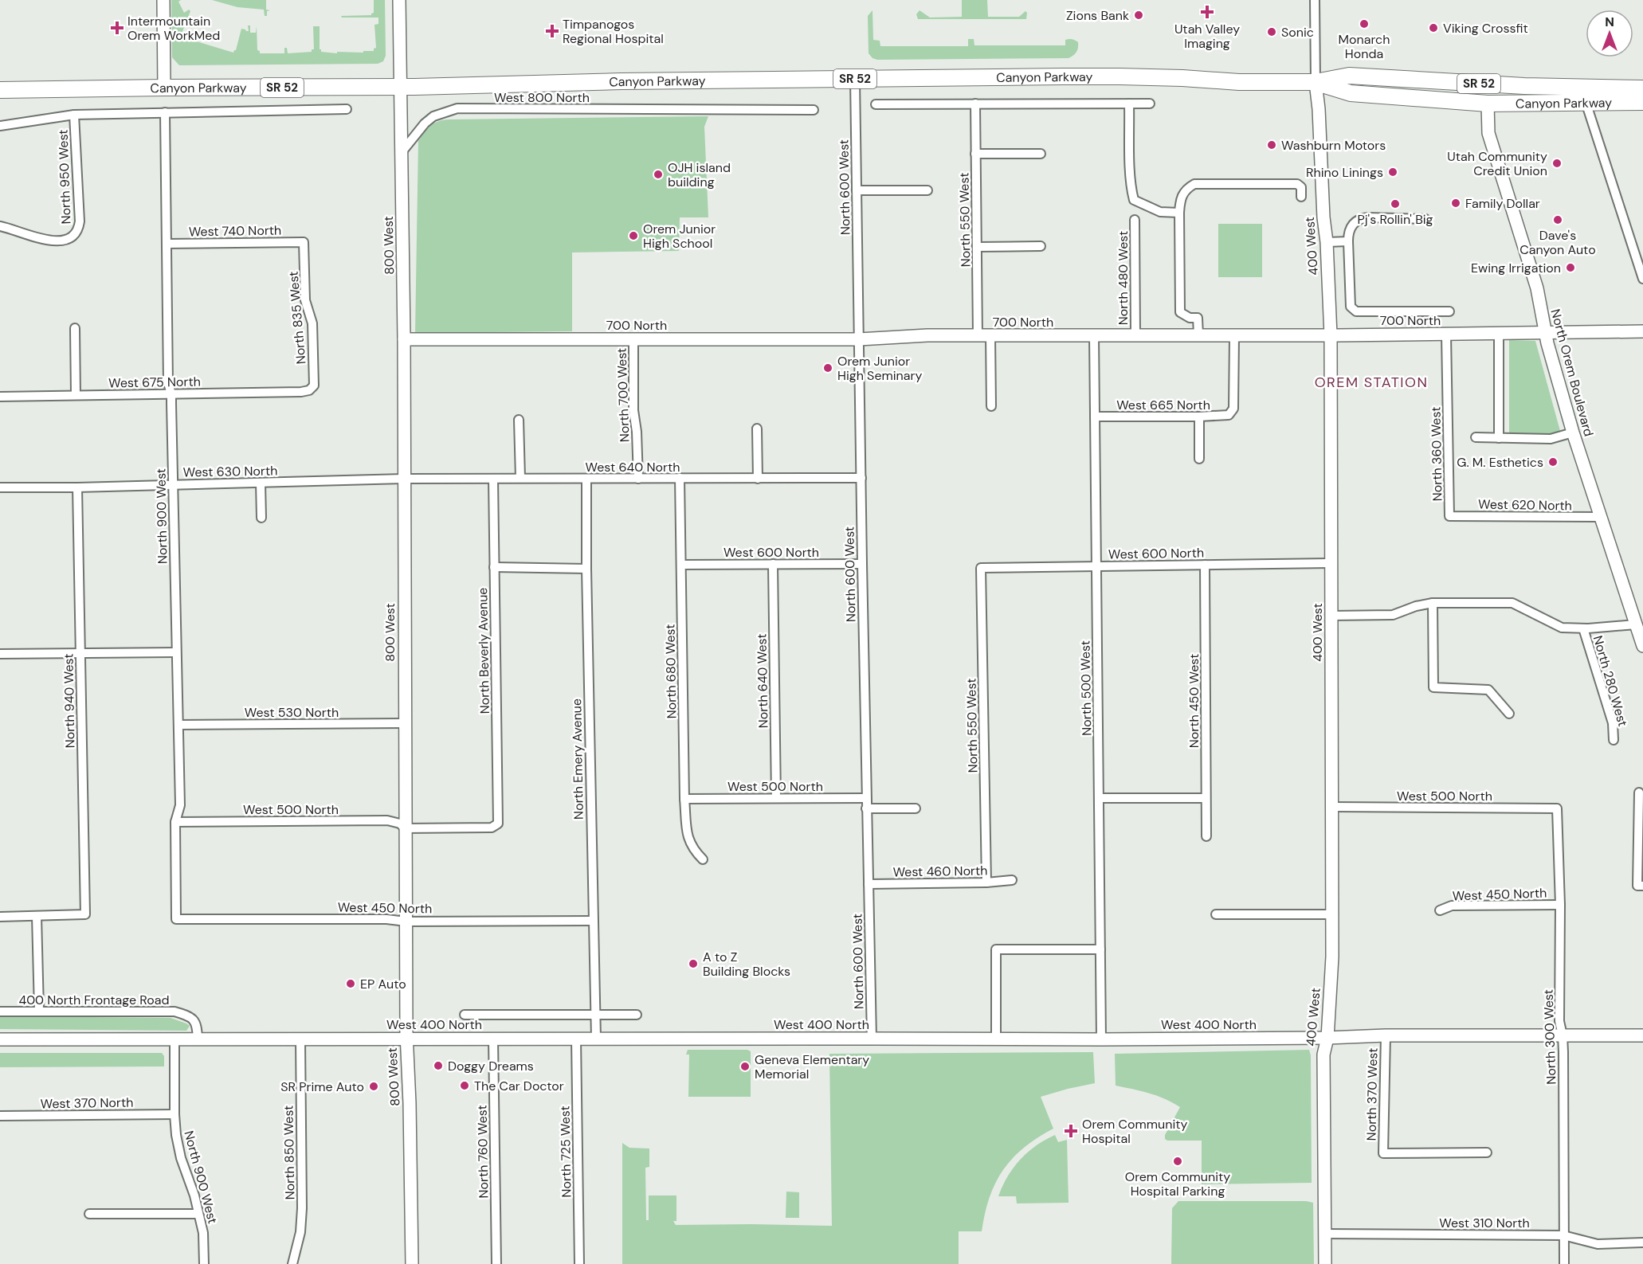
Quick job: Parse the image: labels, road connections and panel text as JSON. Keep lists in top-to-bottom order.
{
  "streets": {
    "highway": ["Canyon Parkway", "SR 52"],
    "street": [
      "West 800 North",
      "North 950 West",
      "North 600 West",
      "North 550 West",
      "West 740 North",
      "800 West",
      "400 West",
      "North 480 West",
      "North 835 West",
      "700 North",
      "North Orem Boulevard",
      "West 675 North",
      "North 700 West",
      "West 665 North",
      "North 360 West",
      "West 640 North",
      "West 630 North",
      "West 620 North",
      "North 900 West",
      "West 600 North",
      "North Beverly Avenue",
      "North 680 West",
      "North 640 West",
      "North 280 West",
      "North 500 West",
      "North 940 West",
      "North 450 West",
      "West 530 North",
      "North Emery Avenue",
      "West 500 North",
      "West 460 North",
      "West 450 North",
      "400 North Frontage Road",
      "West 400 North",
      "North 300 West",
      "North 370 West",
      "West 370 North",
      "North 760 West",
      "North 725 West",
      "North 850 West",
      "West 310 North"
    ]
  },
  "crossings": [
    ["Canyon Parkway", "North 600 West"],
    ["Canyon Parkway", "800 West"],
    ["Canyon Parkway", "400 West"],
    ["Canyon Parkway", "North Orem Boulevard"],
    ["West 800 North", "800 West"],
    ["North 600 West", "700 North"],
    ["North 600 West", "West 640 North"],
    ["North 600 West", "West 600 North"],
    ["North 600 West", "West 500 North"],
    ["North 600 West", "West 460 North"],
    ["North 600 West", "West 400 North"],
    ["North 550 West", "700 North"],
    ["North 550 West", "West 600 North"],
    ["North 550 West", "West 460 North"],
    ["West 740 North", "North 835 West"],
    ["West 740 North", "North 900 West"],
    ["800 West", "700 North"],
    ["800 West", "West 640 North"],
    ["800 West", "West 630 North"],
    ["800 West", "North Beverly Avenue"],
    ["800 West", "West 530 North"],
    ["800 West", "West 500 North"],
    ["800 West", "West 450 North"],
    ["800 West", "West 400 North"],
    ["400 West", "700 North"],
    ["400 West", "West 600 North"],
    ["400 West", "West 500 North"],
    ["400 West", "West 400 North"],
    ["400 West", "West 310 North"],
    ["North 480 West", "700 North"],
    ["North 835 West", "West 675 North"],
    ["700 North", "North Orem Boulevard"],
    ["700 North", "North 700 West"],
    ["700 North", "West 665 North"],
    ["700 North", "North 360 West"],
    ["700 North", "North 500 West"],
    ["North Orem Boulevard", "West 620 North"],
    ["West 675 North", "North 900 West"],
    ["North 700 West", "West 640 North"],
    ["West 665 North", "North 500 West"],
    ["North 360 West", "West 620 North"],
    ["West 640 North", "West 630 North"],
    ["West 640 North", "North Beverly Avenue"],
    ["West 640 North", "North 680 West"],
    ["West 640 North", "North Emery Avenue"],
    ["West 630 North", "North 900 West"],
    ["West 630 North", "North 940 West"],
    ["North 900 West", "West 530 North"],
    ["North 900 West", "West 500 North"],
    ["North 900 West", "West 450 North"],
    ["North 900 West", "West 400 North"],
    ["North 900 West", "West 370 North"],
    ["West 600 North", "North 680 West"],
    ["West 600 North", "North 640 West"],
    ["West 600 North", "North 500 West"],
    ["West 600 North", "North 450 West"],
    ["North Beverly Avenue", "West 500 North"],
    ["North 680 West", "West 500 North"],
    ["North 640 West", "West 500 North"],
    ["North 500 West", "West 400 North"],
    ["North Emery Avenue", "West 450 North"],
    ["North Emery Avenue", "West 400 North"],
    ["West 500 North", "North 300 West"],
    ["West 450 North", "North 300 West"],
    ["400 North Frontage Road", "West 400 North"],
    ["West 400 North", "North 300 West"],
    ["West 400 North", "North 370 West"],
    ["West 400 North", "North 760 West"],
    ["West 400 North", "North 725 West"],
    ["West 400 North", "North 850 West"],
    ["North 300 West", "West 310 North"]
  ],
  "districts": ["OREM STATION"],
  "places": {
    "health": [
      "Utah Valley Imaging",
      "Intermountain Orem WorkMed",
      "Timpanogos Regional Hospital",
      "Orem Community Hospital"
    ],
    "other": [
      "Zions Bank",
      "Monarch Honda",
      "Viking Crossfit",
      "Sonic",
      "Washburn Motors",
      "Utah Community Credit Union",
      "Rhino Linings",
      "OJH island building",
      "Family Dollar",
      "Pj's Rollin' Big",
      "Dave's Canyon Auto",
      "Orem Junior High School",
      "Ewing Irrigation",
      "Orem Junior High Seminary",
      "G. M. Esthetics",
      "A to Z Building Blocks",
      "EP Auto",
      "Doggy Dreams",
      "Geneva Elementary Memorial",
      "The Car Doctor",
      "SR Prime Auto",
      "Orem Community Hospital Parking"
    ]
  },
  "north": "top"
}
